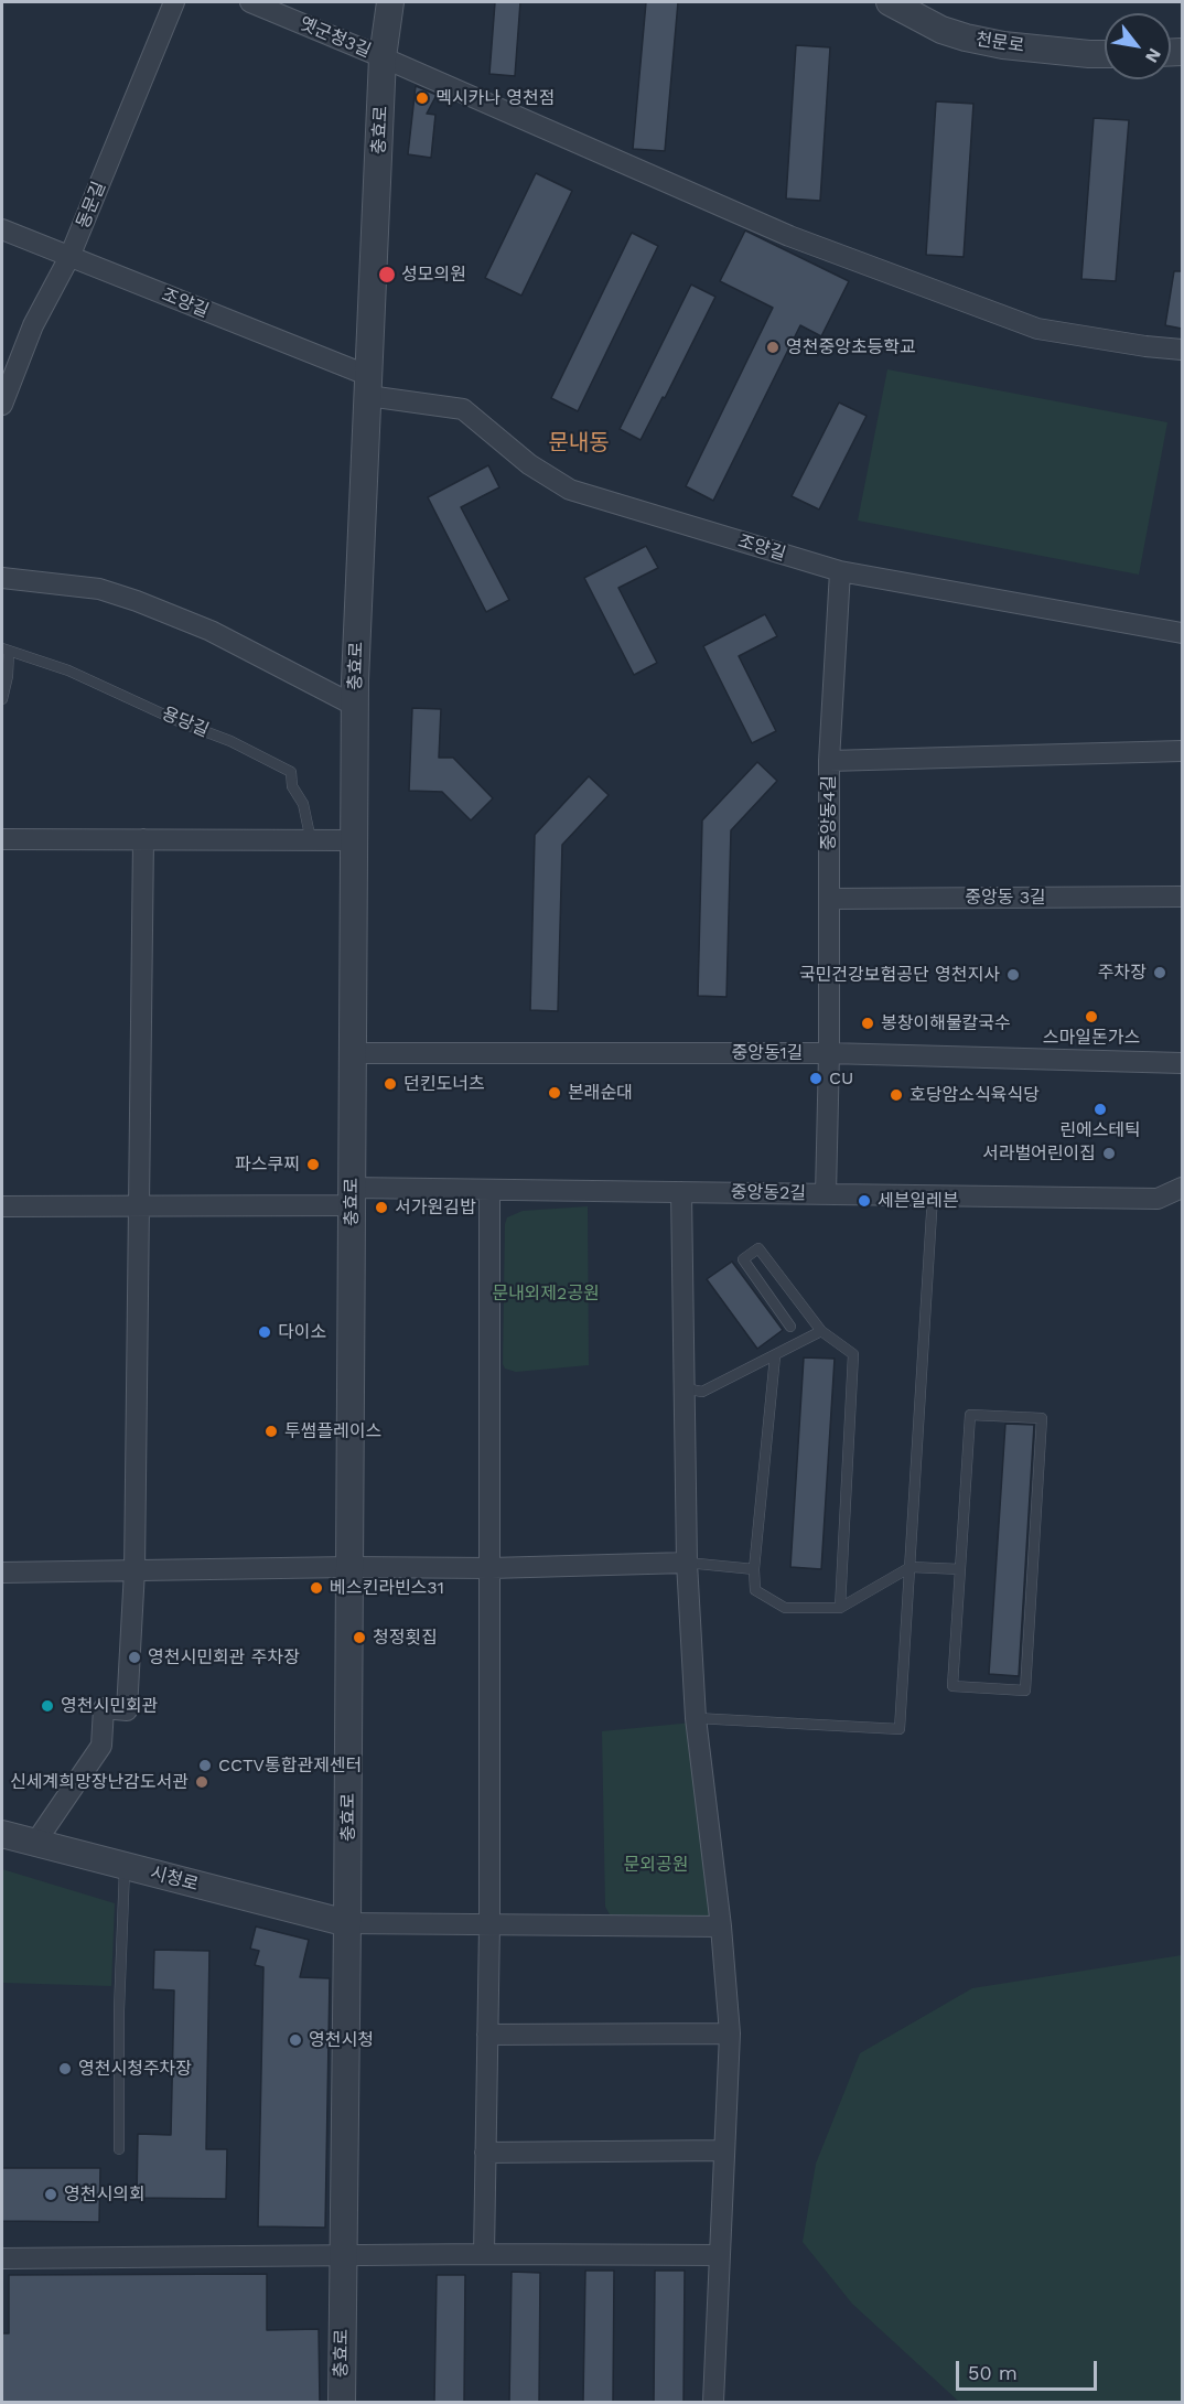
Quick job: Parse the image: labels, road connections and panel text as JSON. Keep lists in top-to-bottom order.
{
  "streets": {
    "street": [
      "옛군청3길",
      "천문로",
      "충효로",
      "동문길",
      "조양길",
      "중앙동4길",
      "중앙동 3길",
      "중앙동1길",
      "중앙동2길",
      "시청로"
    ],
    "lane": ["용당길"]
  },
  "crossings": [
    ["옛군청3길", "충효로"],
    ["충효로", "조양길"],
    ["충효로", "중앙동1길"],
    ["충효로", "중앙동2길"],
    ["충효로", "시청로"],
    ["동문길", "조양길"],
    ["조양길", "중앙동4길"],
    ["중앙동4길", "중앙동 3길"],
    ["중앙동4길", "중앙동1길"],
    ["중앙동4길", "중앙동2길"]
  ],
  "districts": ["문내동"],
  "parks": ["문내외제2공원", "문외공원"],
  "places": [
    "멕시카나 영천점",
    "성모의원",
    "영천중앙초등학교",
    "주차장",
    "국민건강보험공단 영천지사",
    "스마일돈가스",
    "봉창이해물칼국수",
    "CU",
    "던킨도너츠",
    "본래순대",
    "호당암소식육식당",
    "린에스테틱",
    "서라벌어린이집",
    "파스쿠찌",
    "세븐일레븐",
    "서가원김밥",
    "다이소",
    "투썸플레이스",
    "베스킨라빈스31",
    "청정횟집",
    "영천시민회관 주차장",
    "영천시민회관",
    "CCTV통합관제센터",
    "신세계희망장난감도서관",
    "영천시청",
    "영천시청주차장",
    "영천시의회"
  ],
  "scale_bar": "50 m",
  "north": "bottom right"
}
